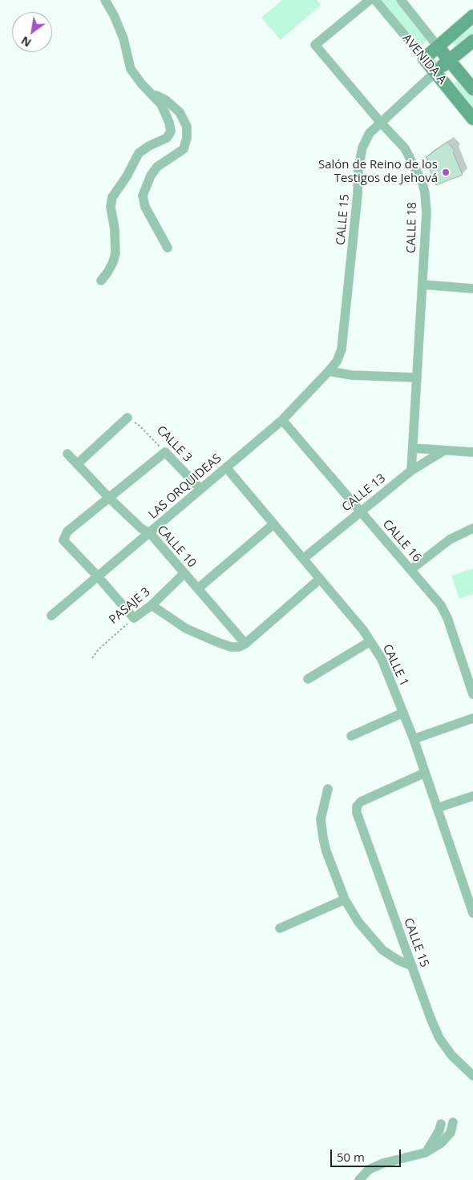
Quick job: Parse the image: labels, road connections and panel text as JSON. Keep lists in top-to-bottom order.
{
  "streets": {
    "main road": ["AVENIDA A"],
    "street": [
      "CALLE 15",
      "CALLE 18",
      "CALLE 3",
      "LAS ORQUIDEAS",
      "CALLE 13",
      "CALLE 16",
      "CALLE 10",
      "PASAJE 3",
      "CALLE 1"
    ]
  },
  "crossings": [
    ["AVENIDA A", "CALLE 15"],
    ["CALLE 15", "CALLE 18"],
    ["CALLE 15", "LAS ORQUIDEAS"],
    ["CALLE 15", "CALLE 1"],
    ["CALLE 18", "CALLE 13"],
    ["CALLE 3", "LAS ORQUIDEAS"],
    ["LAS ORQUIDEAS", "CALLE 16"],
    ["LAS ORQUIDEAS", "CALLE 10"],
    ["LAS ORQUIDEAS", "CALLE 1"],
    ["CALLE 13", "CALLE 16"],
    ["CALLE 13", "CALLE 1"],
    ["CALLE 10", "PASAJE 3"]
  ],
  "places": ["Salón de Reino de los Testigos de Jehová"],
  "scale_bar": "50 m",
  "north": "bottom left"
}
